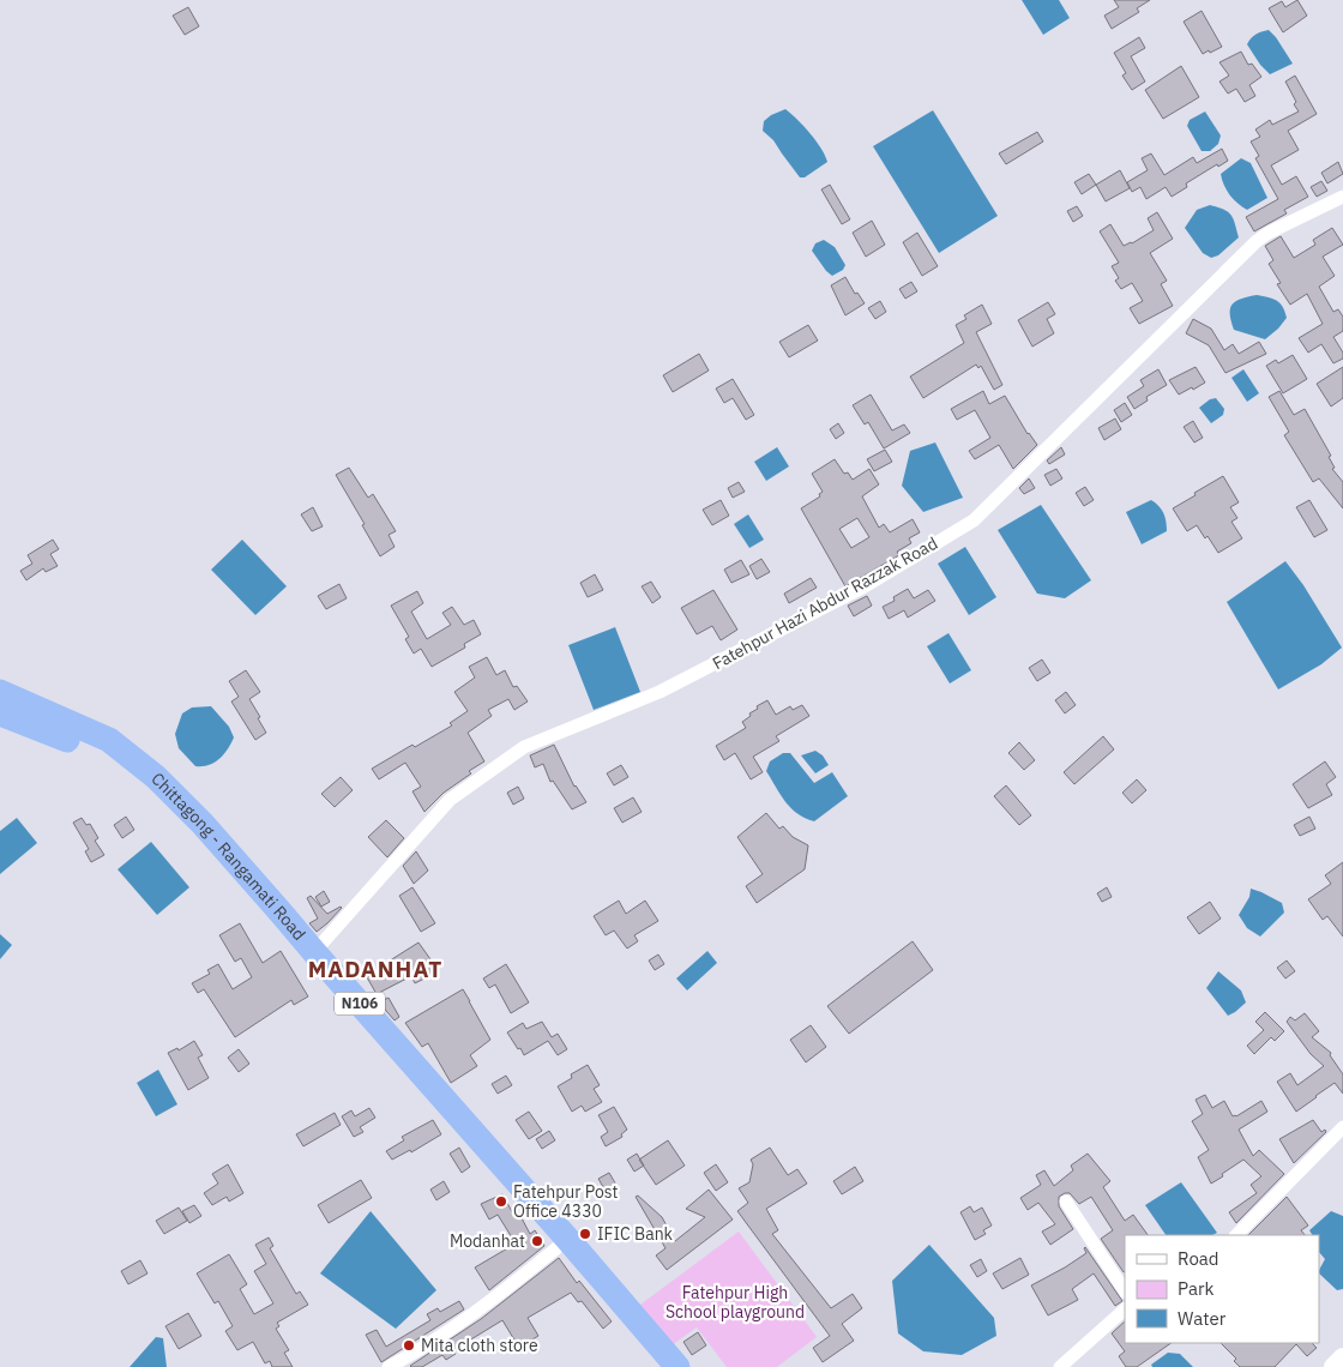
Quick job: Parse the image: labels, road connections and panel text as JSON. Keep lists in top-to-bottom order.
{
  "streets": {
    "highway": ["Chittagong - Rangamati Road", "N106"],
    "street": ["Fatehpur Hazi Abdur Razzak Road"]
  },
  "crossings": [
    ["Fatehpur Hazi Abdur Razzak Road", "Chittagong - Rangamati Road"]
  ],
  "districts": ["MADANHAT"],
  "parks": ["Fatehpur High School playground"],
  "places": [
    "Fatehpur Post Office 4330",
    "IFIC Bank",
    "Modanhat",
    "Mita cloth store"
  ],
  "legend": ["Road", "Park", "Water"]
}
